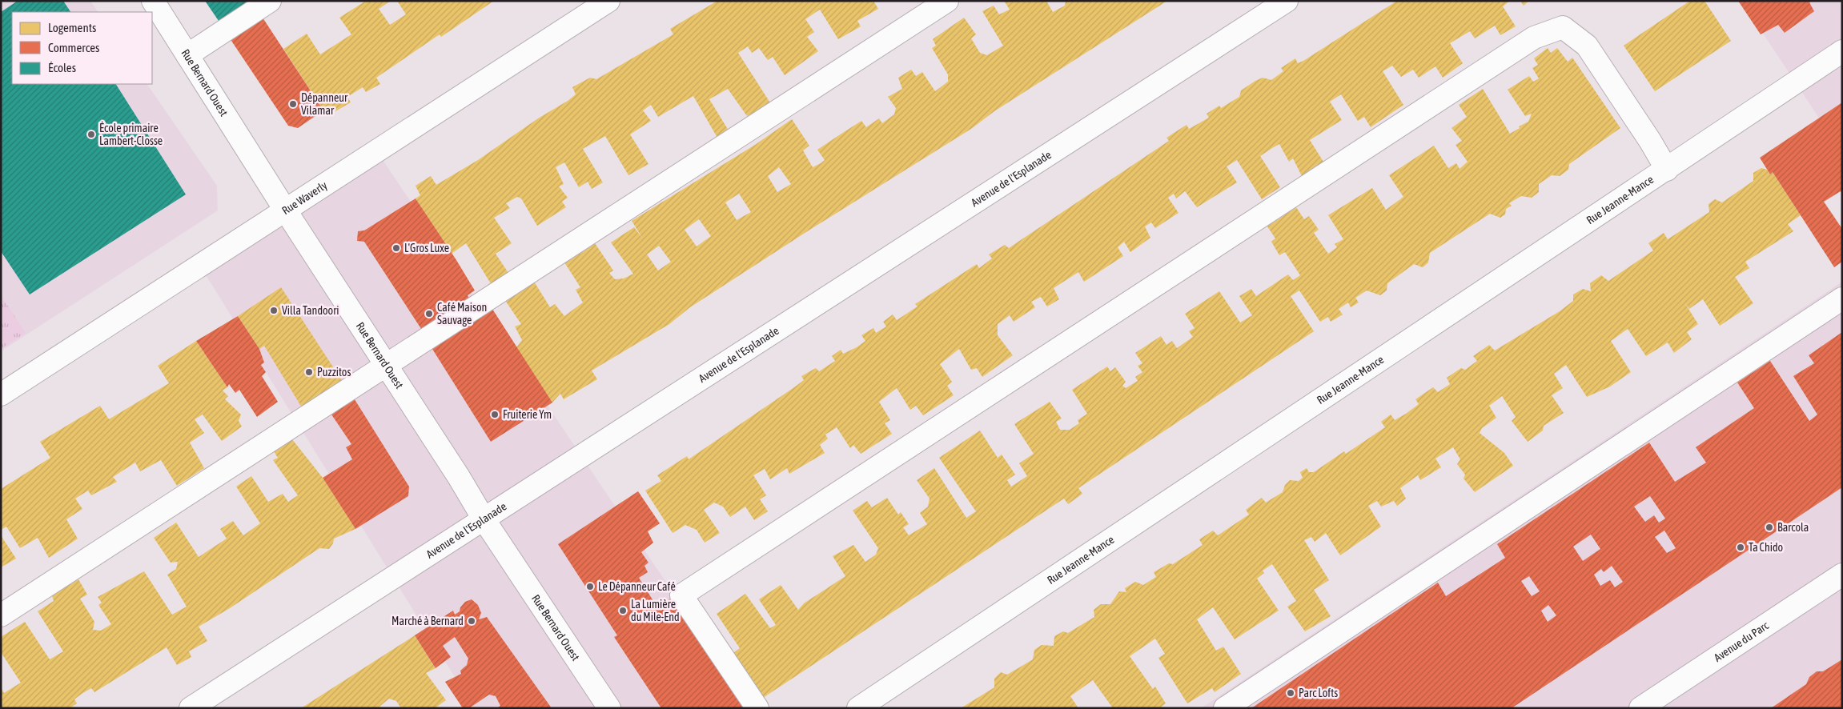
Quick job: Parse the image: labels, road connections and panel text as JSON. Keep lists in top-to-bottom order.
{
  "streets": {
    "street": [
      "Rue Bernard Ouest",
      "Avenue de l'Esplanade",
      "Rue Waverly",
      "Rue Jeanne-Mance",
      "Avenue du Parc"
    ]
  },
  "crossings": [
    ["Rue Bernard Ouest", "Avenue de l'Esplanade"],
    ["Rue Bernard Ouest", "Rue Waverly"]
  ],
  "places": [
    "Dépanneur Vilamar",
    "École primaire Lambert-Closse",
    "L'Gros Luxe",
    "Villa Tandoori",
    "Café Maison Sauvage",
    "Puzzitos",
    "Fruiterie Ym",
    "Barcola",
    "Ta Chido",
    "Le Dépanneur Café",
    "La Lumière du Mile-End",
    "Marché à Bernard",
    "Parc Lofts"
  ],
  "legend": ["Logements", "Commerces", "Écoles"]
}
